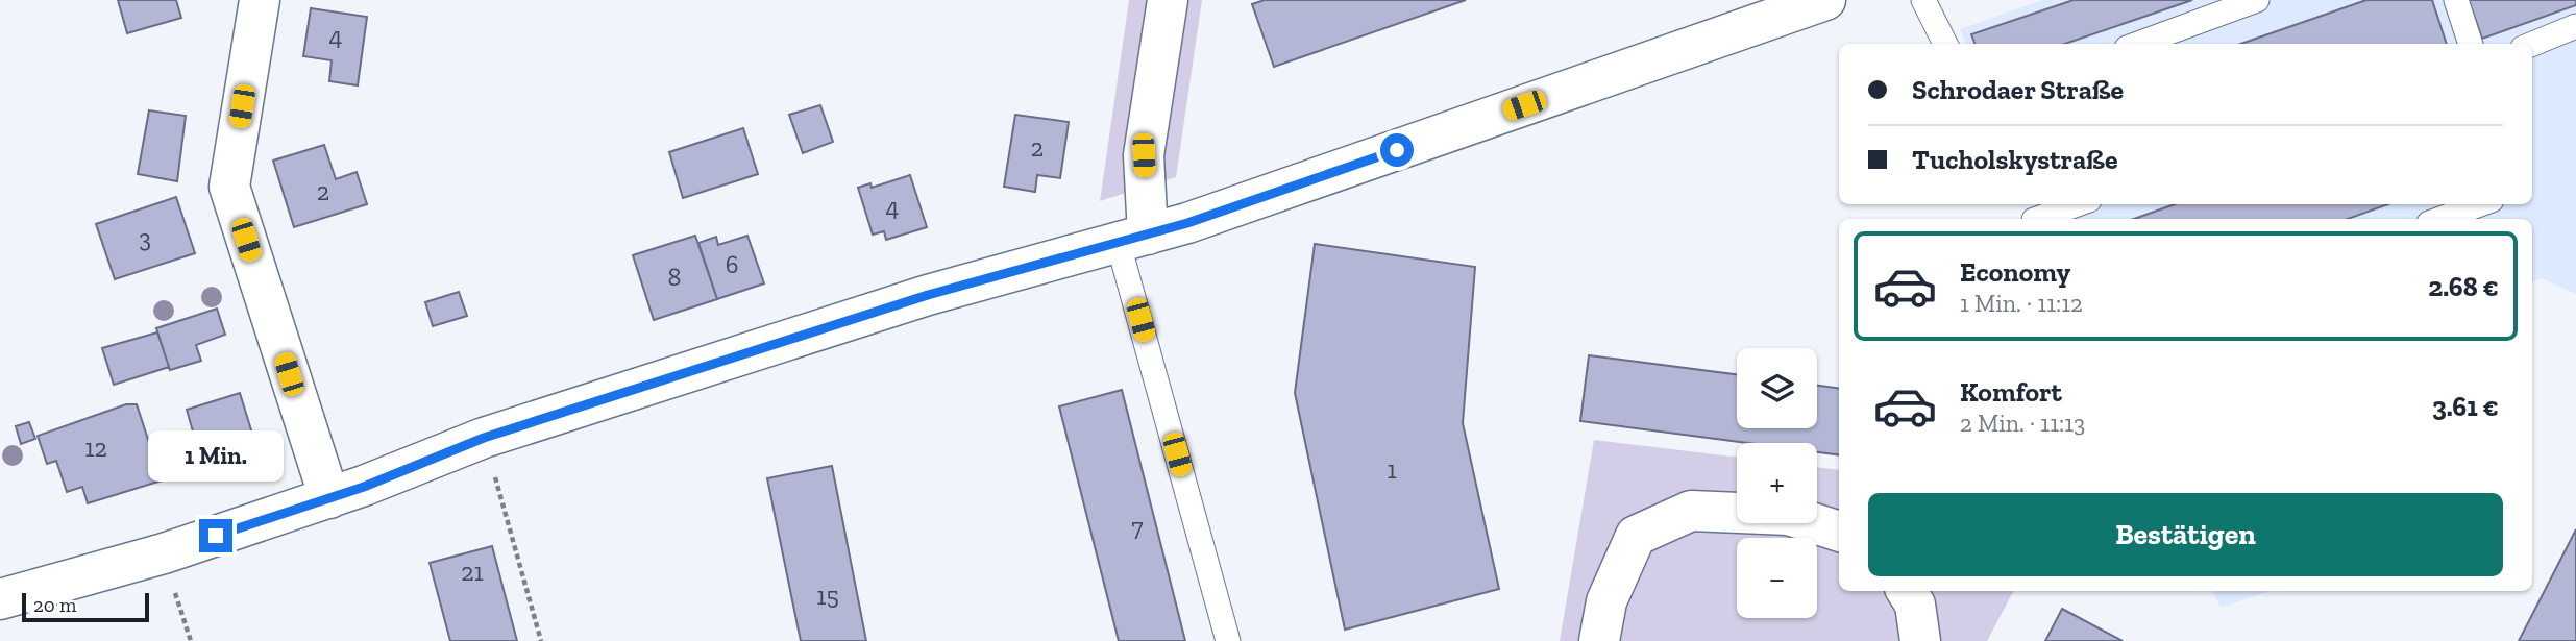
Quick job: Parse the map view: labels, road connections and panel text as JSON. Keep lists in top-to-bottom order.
{
  "house_numbers": [
    "4",
    "2",
    "2",
    "4",
    "3",
    "6",
    "8",
    "12",
    "1",
    "7",
    "21",
    "15"
  ],
  "scale_bar": "20 m",
  "page": {
    "banner": ["Schrodaer Straße", "Tucholskystraße"],
    "list": [
      {
        "name": "Economy",
        "note": "1 Min. · 11:12",
        "value": "2.68 €"
      },
      {
        "name": "Komfort",
        "note": "2 Min. · 11:13",
        "value": "3.61 €"
      }
    ],
    "map_buttons": ["+", "−"],
    "bubble": "1 Min.",
    "buttons": "Bestätigen",
    "scale": "20 m"
  }
}
